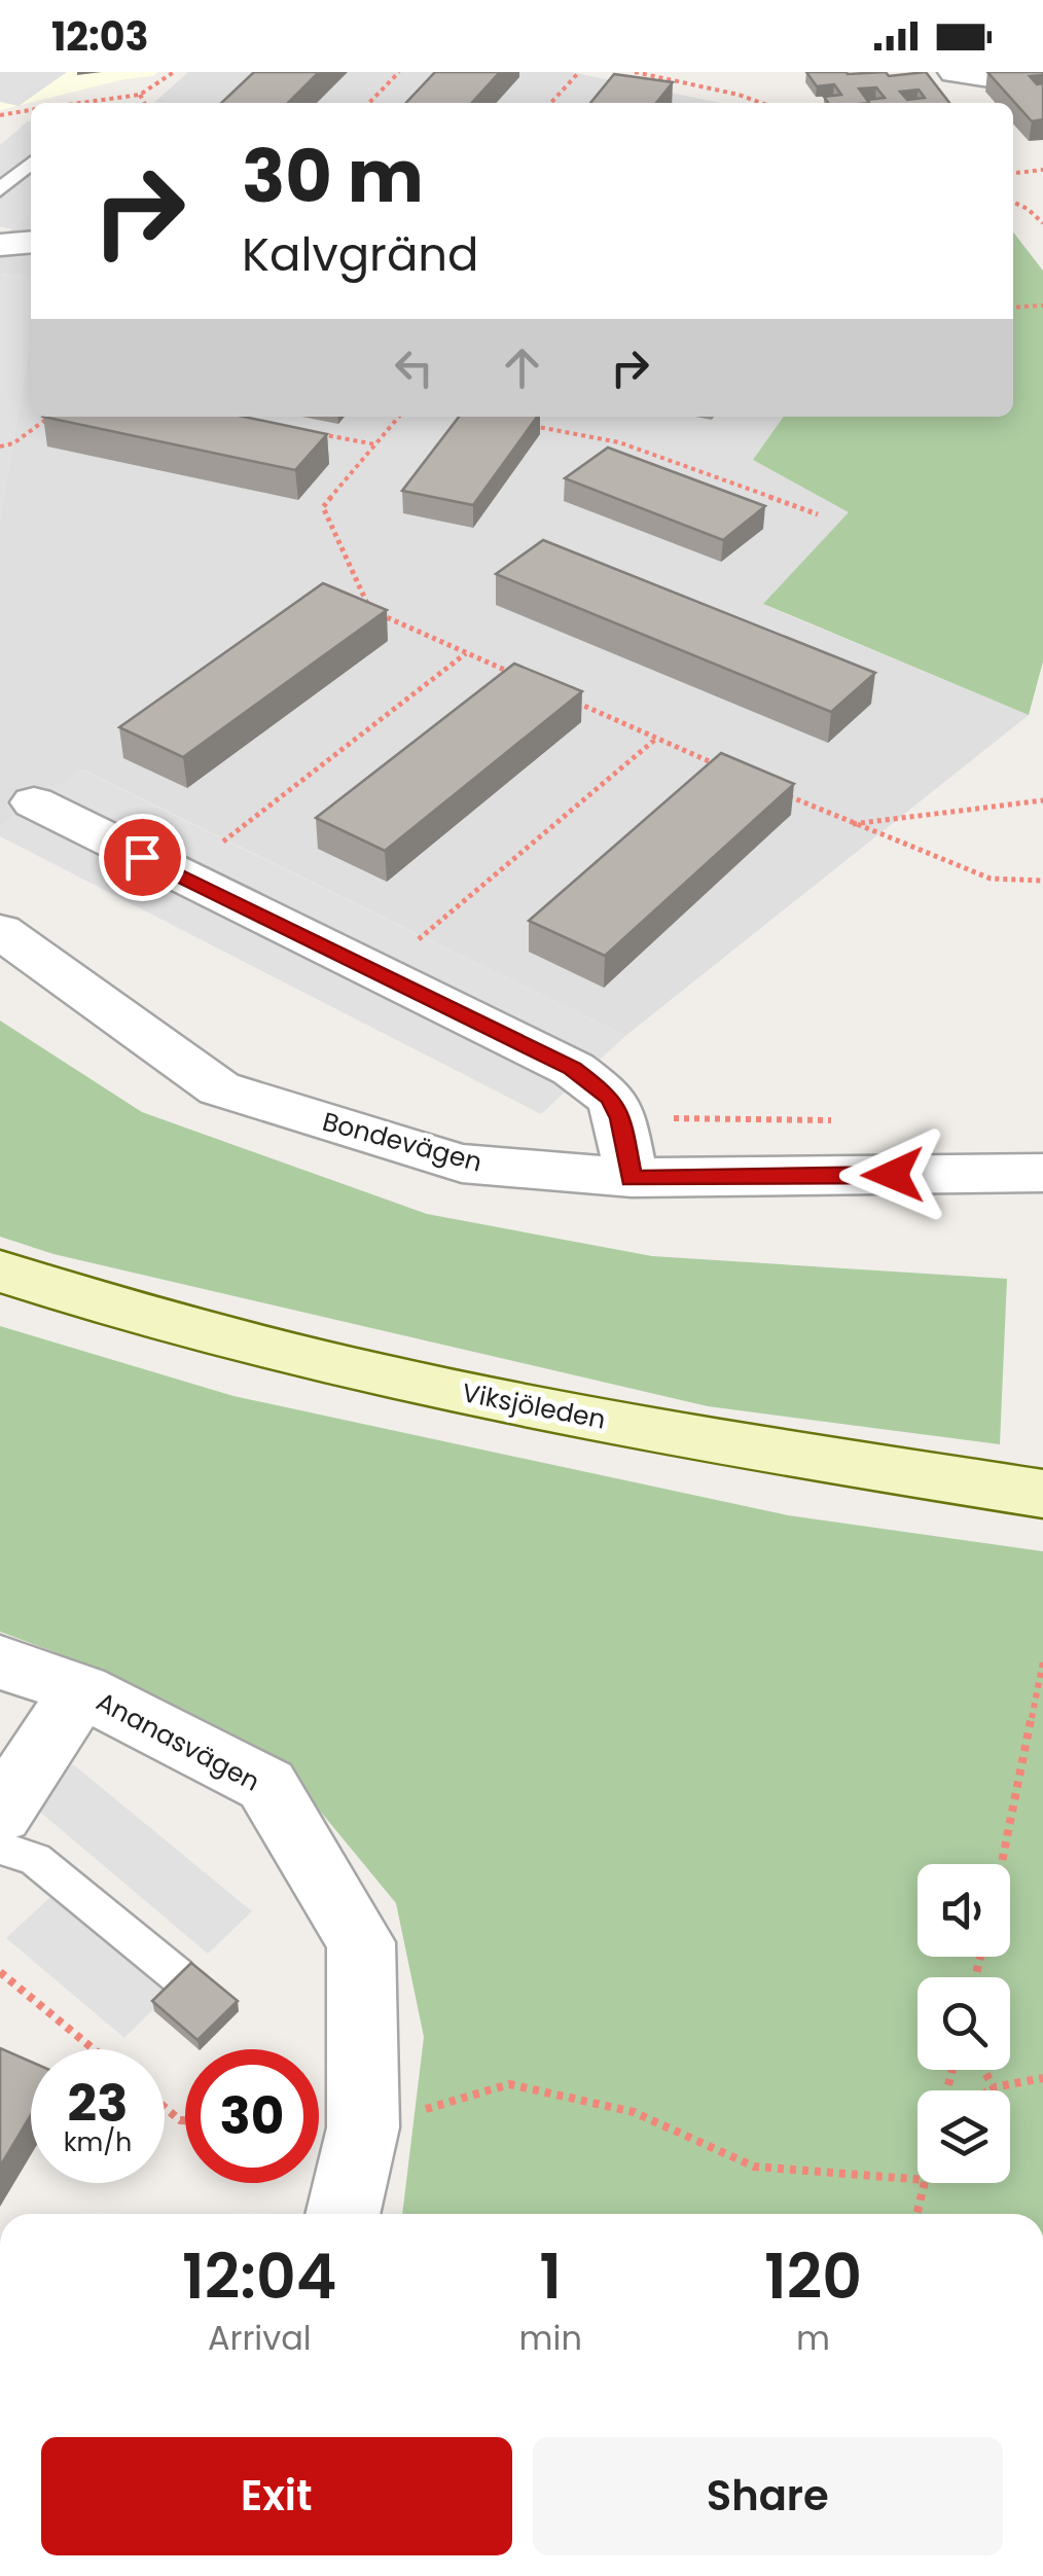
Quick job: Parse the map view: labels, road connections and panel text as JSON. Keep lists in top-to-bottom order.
{
  "streets": {
    "main road": ["Viksjöleden"],
    "street": ["Bondevägen", "Ananasvägen"]
  },
  "page": {
    "status": "12:03",
    "turn": ["30 m", "Kalvgränd"],
    "speed": "23 km/h",
    "limit": "30",
    "eta": [
      "12:04",
      "Arrival",
      "1",
      "min",
      "120",
      "m"
    ],
    "buttons": ["Exit", "Share"]
  }
}
